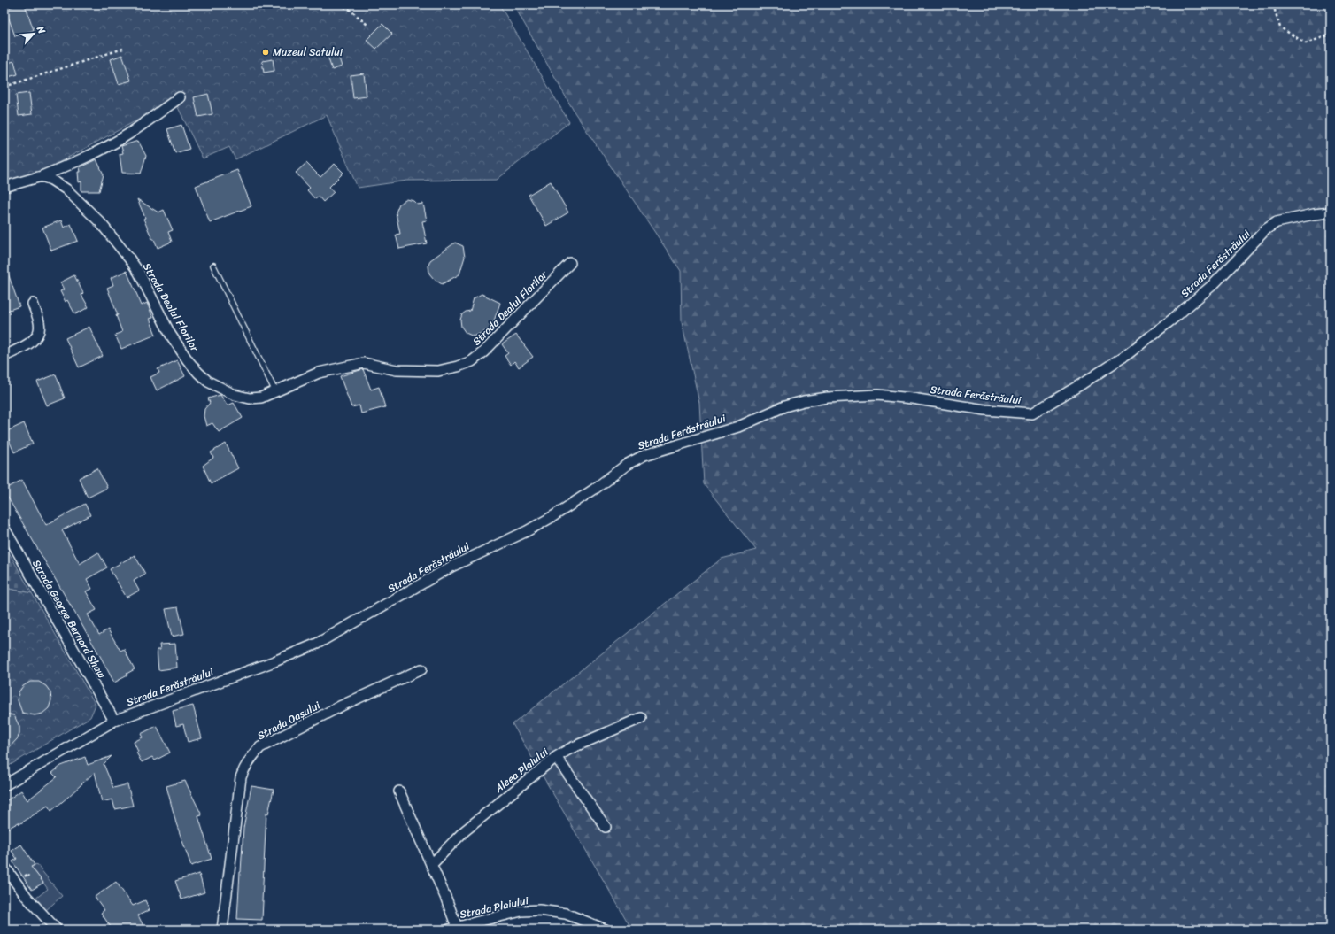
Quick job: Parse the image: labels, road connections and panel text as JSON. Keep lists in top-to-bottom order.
{
  "streets": {
    "street": [
      "Strada Ferăstrăului",
      "Strada Dealul Florilor",
      "Strada George Bernard Shaw",
      "Strada Oașului",
      "Aleea Plaiului",
      "Strada Plaiului"
    ]
  },
  "crossings": [
    ["Strada Ferăstrăului", "Strada George Bernard Shaw"]
  ],
  "places": ["Muzeul Satului"],
  "north": "top right"
}
